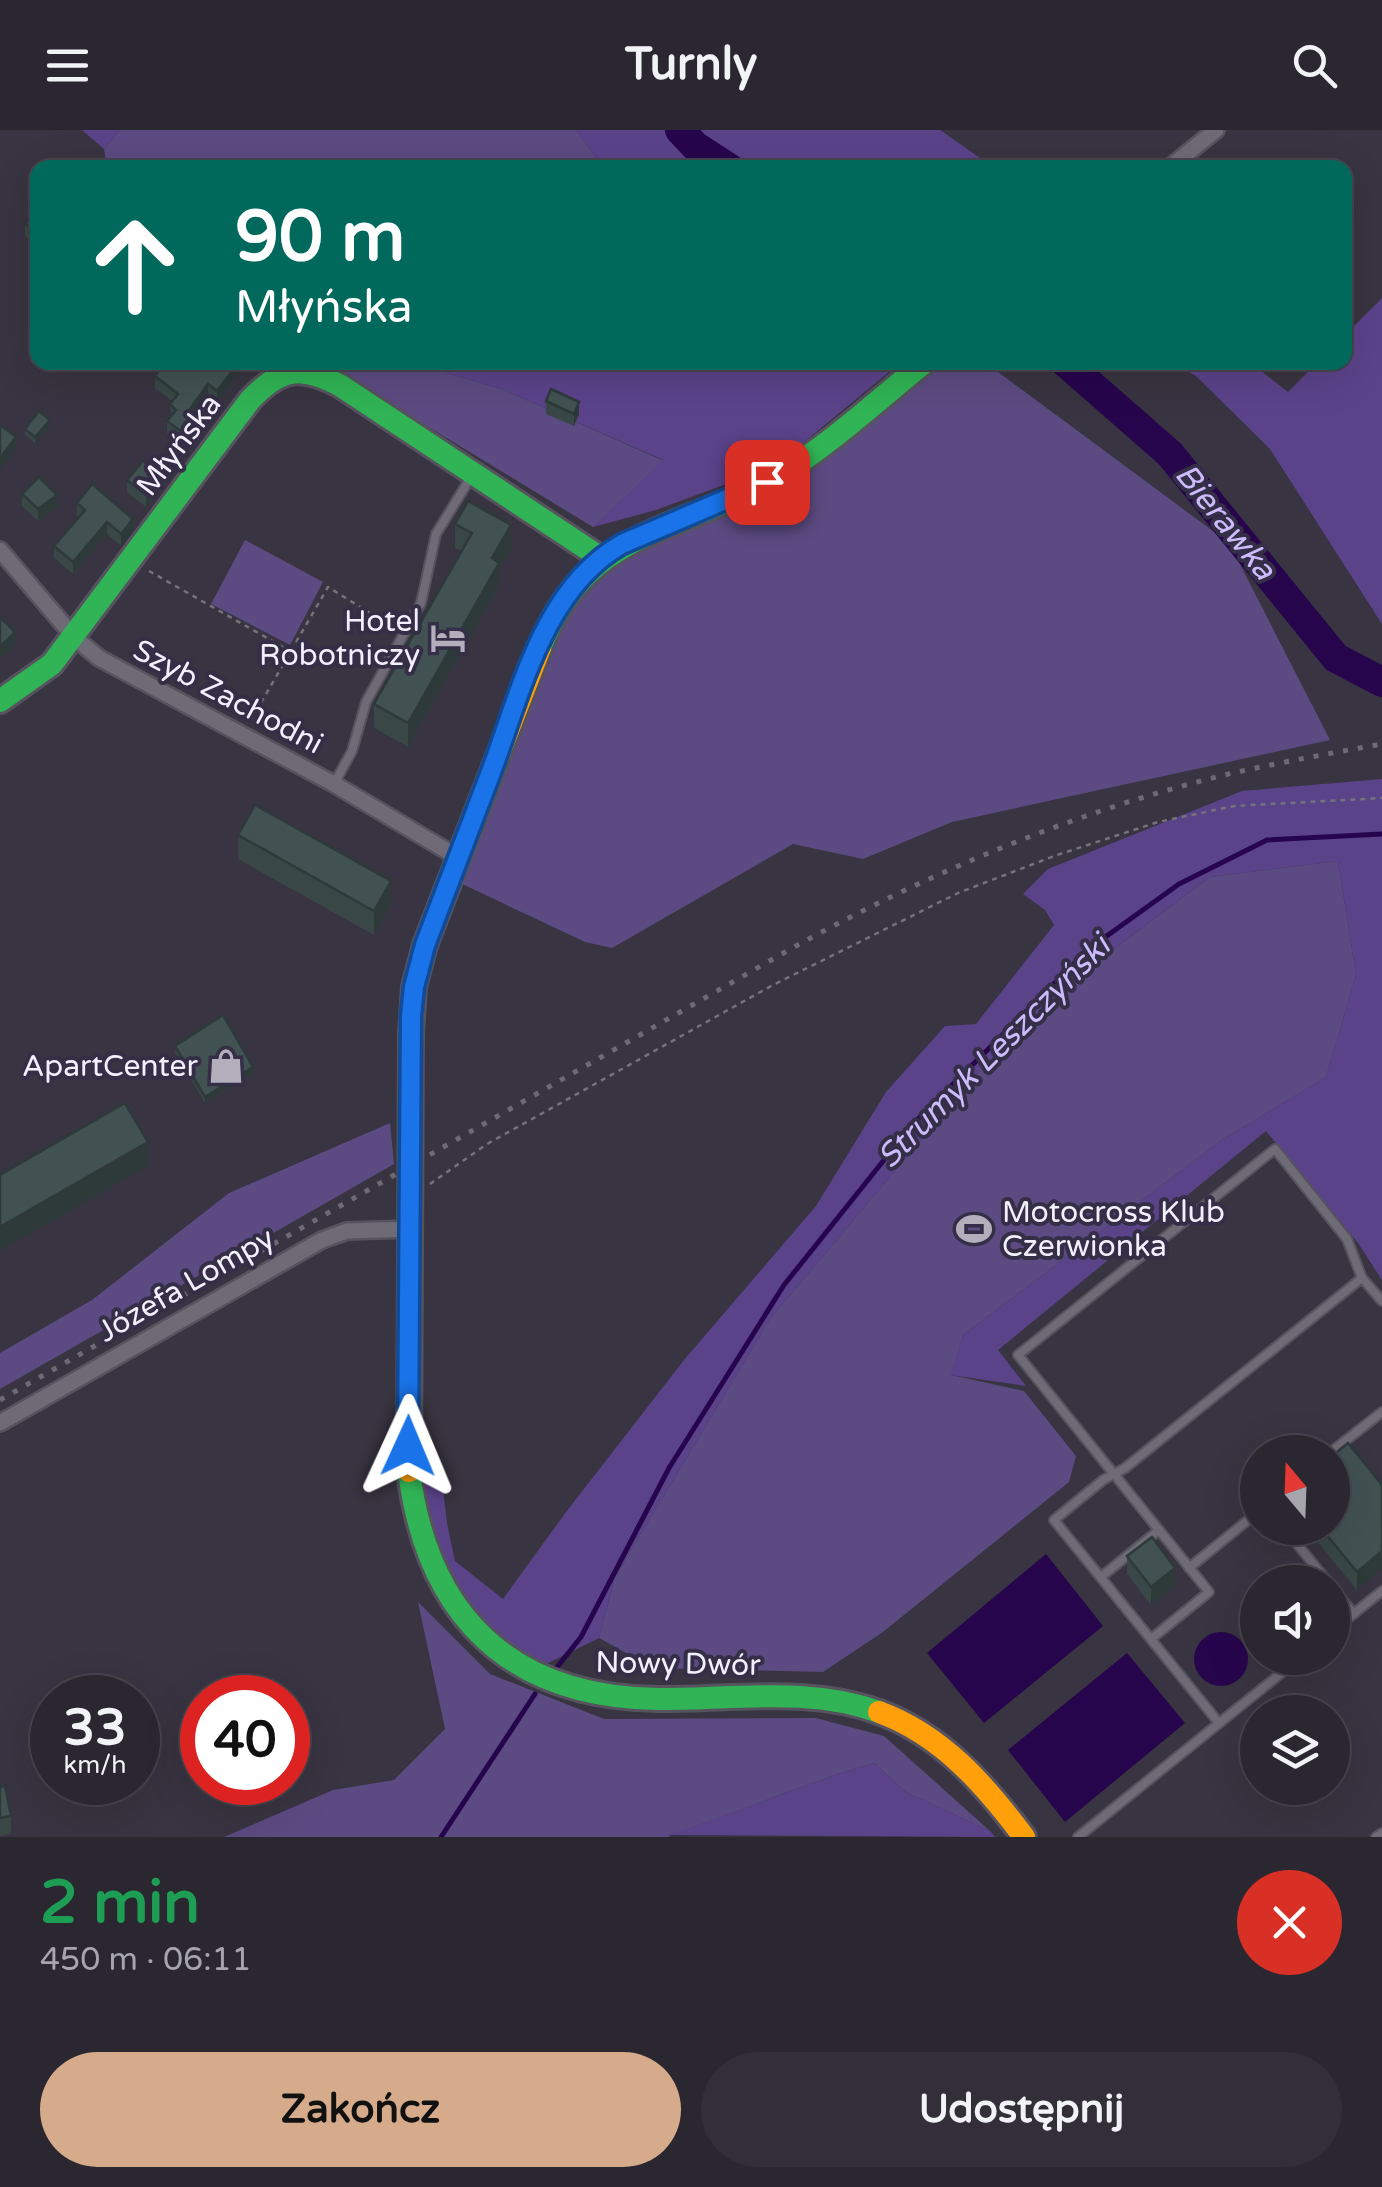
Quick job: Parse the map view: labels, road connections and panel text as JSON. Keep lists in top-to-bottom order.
{
  "streets": {
    "street": [
      "Młyńska",
      "Szyb Zachodni",
      "Józefa Lompy",
      "Nowy Dwór"
    ]
  },
  "crossings": [
    ["Młyńska", "Szyb Zachodni"],
    ["Józefa Lompy", "Nowy Dwór"]
  ],
  "water": ["Bierawka", "Strumyk Leszczyński"],
  "places": {
    "hotel": ["Hotel Robotniczy"],
    "shop": ["ApartCenter"],
    "sports": ["Motocross Klub Czerwionka"]
  },
  "north": "top",
  "page": {
    "header": "Turnly",
    "turn": ["90 m", "Młyńska"],
    "speed": "33 km/h",
    "limit": "40",
    "heading": ["2 min", "450 m · 06:11"],
    "buttons": ["Zakończ", "Udostępnij"]
  }
}
